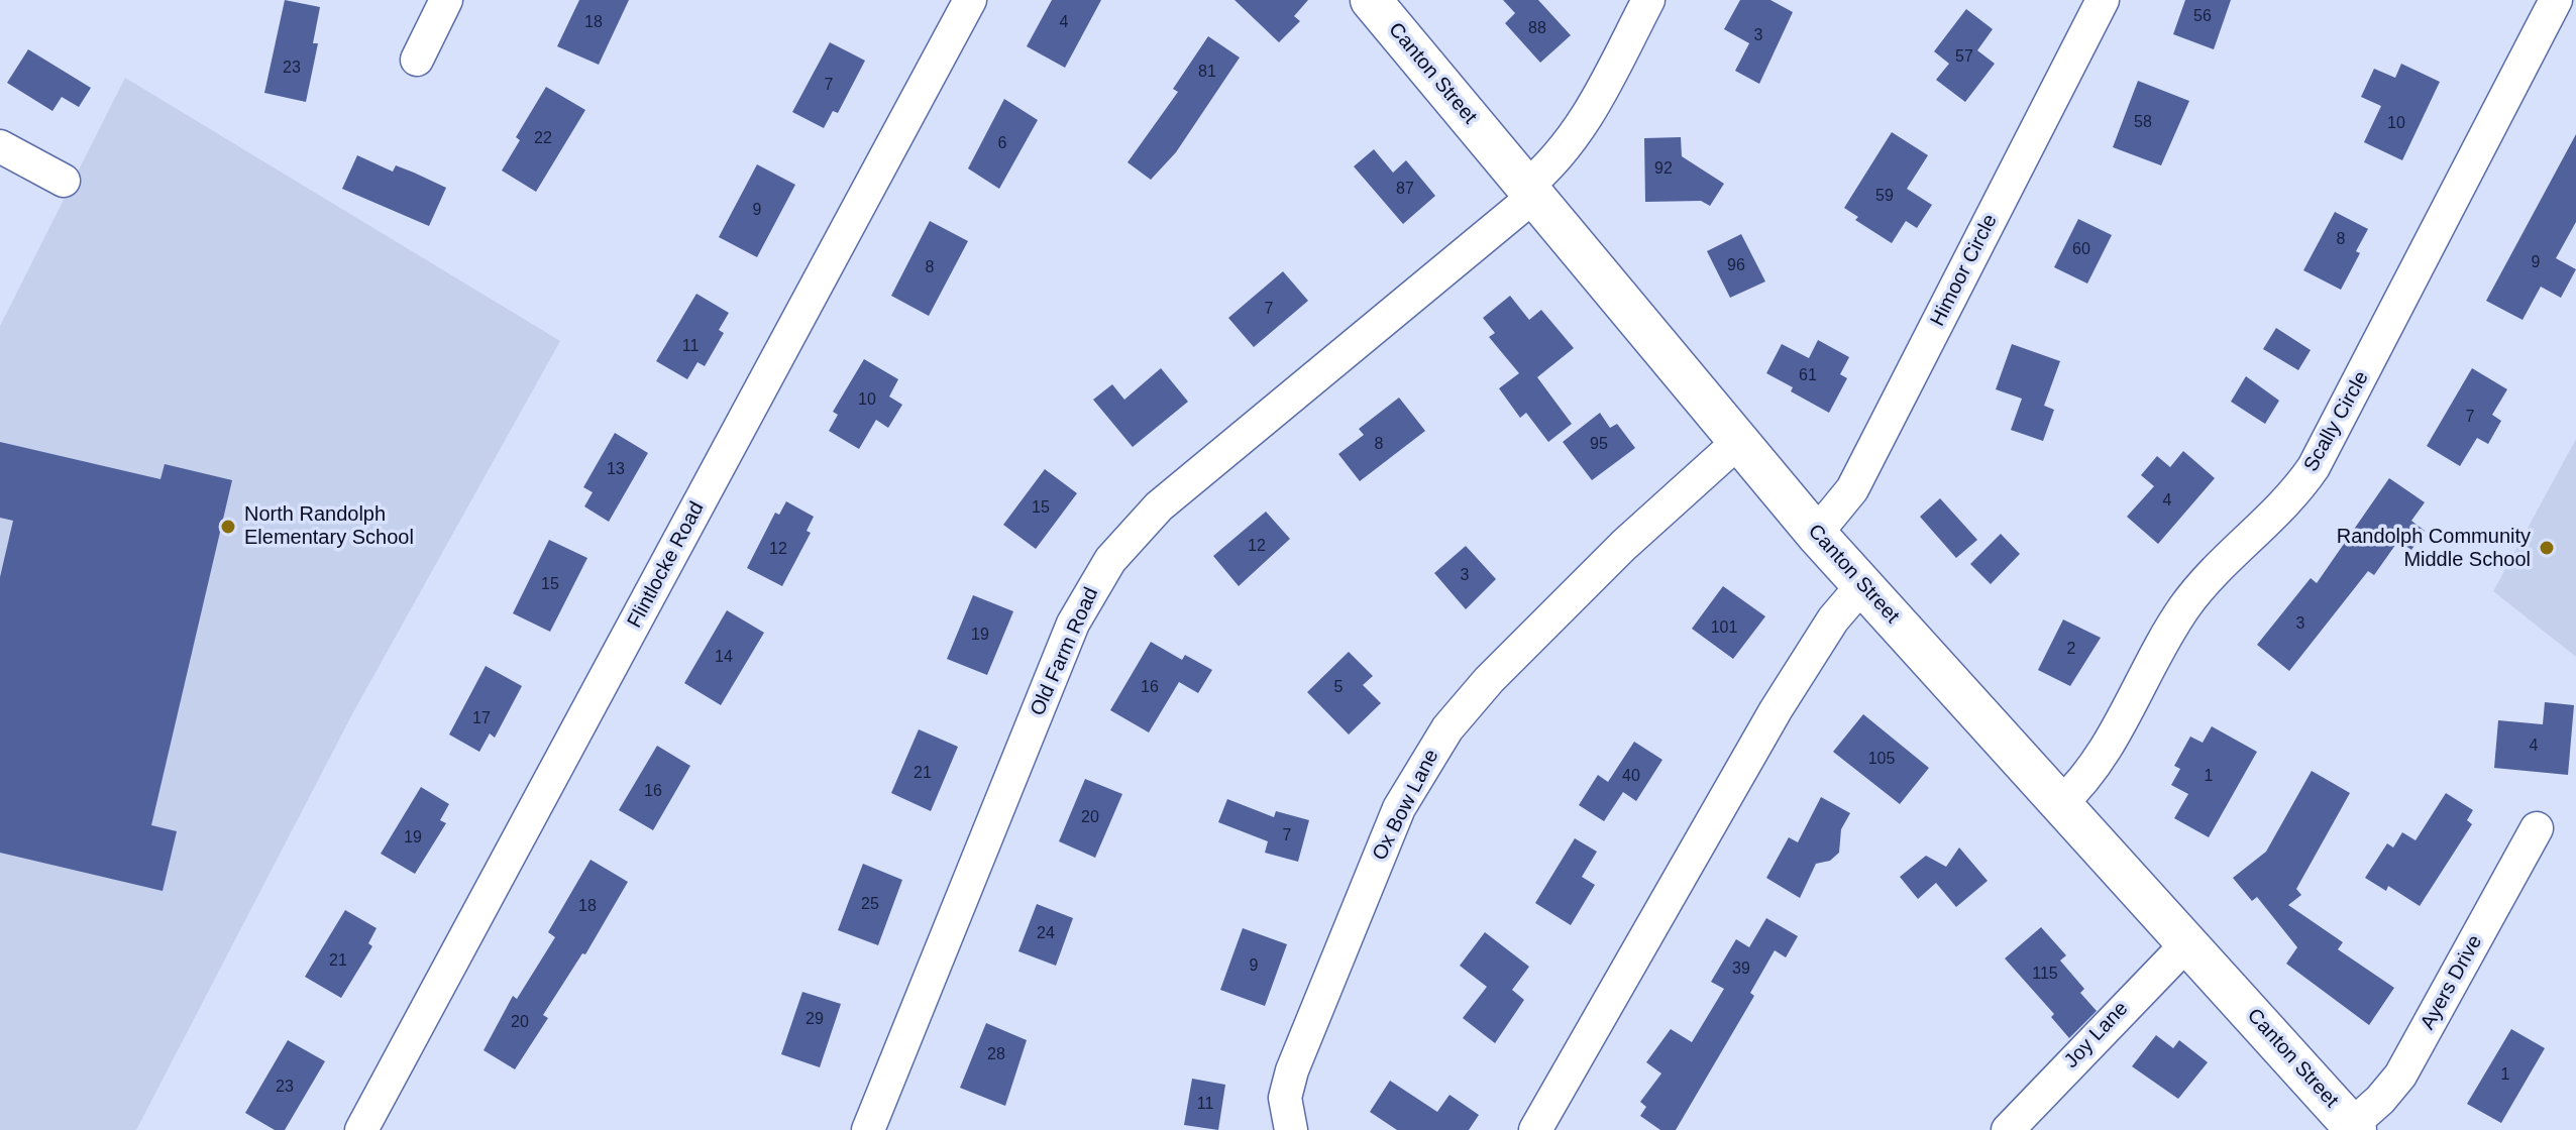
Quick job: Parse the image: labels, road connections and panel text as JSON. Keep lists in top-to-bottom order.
{
  "streets": {
    "street": [
      "Canton Street",
      "Himoor Circle",
      "Scally Circle",
      "Flintlocke Road",
      "Old Farm Road",
      "Ox Bow Lane",
      "Ayers Drive",
      "Joy Lane"
    ]
  },
  "crossings": [
    ["Canton Street", "Himoor Circle"],
    ["Canton Street", "Scally Circle"],
    ["Canton Street", "Old Farm Road"],
    ["Canton Street", "Ox Bow Lane"],
    ["Canton Street", "Ayers Drive"],
    ["Canton Street", "Joy Lane"]
  ],
  "places": ["North Randolph Elementary School", "Randolph Community Middle School"],
  "house_numbers": [
    "56",
    "18",
    "4",
    "88",
    "3",
    "57",
    "23",
    "81",
    "7",
    "58",
    "10",
    "22",
    "6",
    "92",
    "87",
    "59",
    "9",
    "8",
    "60",
    "9",
    "96",
    "8",
    "7",
    "11",
    "61",
    "10",
    "7",
    "8",
    "95",
    "13",
    "4",
    "15",
    "12",
    "12",
    "3",
    "15",
    "3",
    "101",
    "19",
    "2",
    "14",
    "16",
    "5",
    "17",
    "4",
    "105",
    "21",
    "40",
    "1",
    "16",
    "20",
    "7",
    "19",
    "25",
    "18",
    "24",
    "21",
    "9",
    "39",
    "115",
    "29",
    "20",
    "28",
    "1",
    "23",
    "11"
  ]
}
